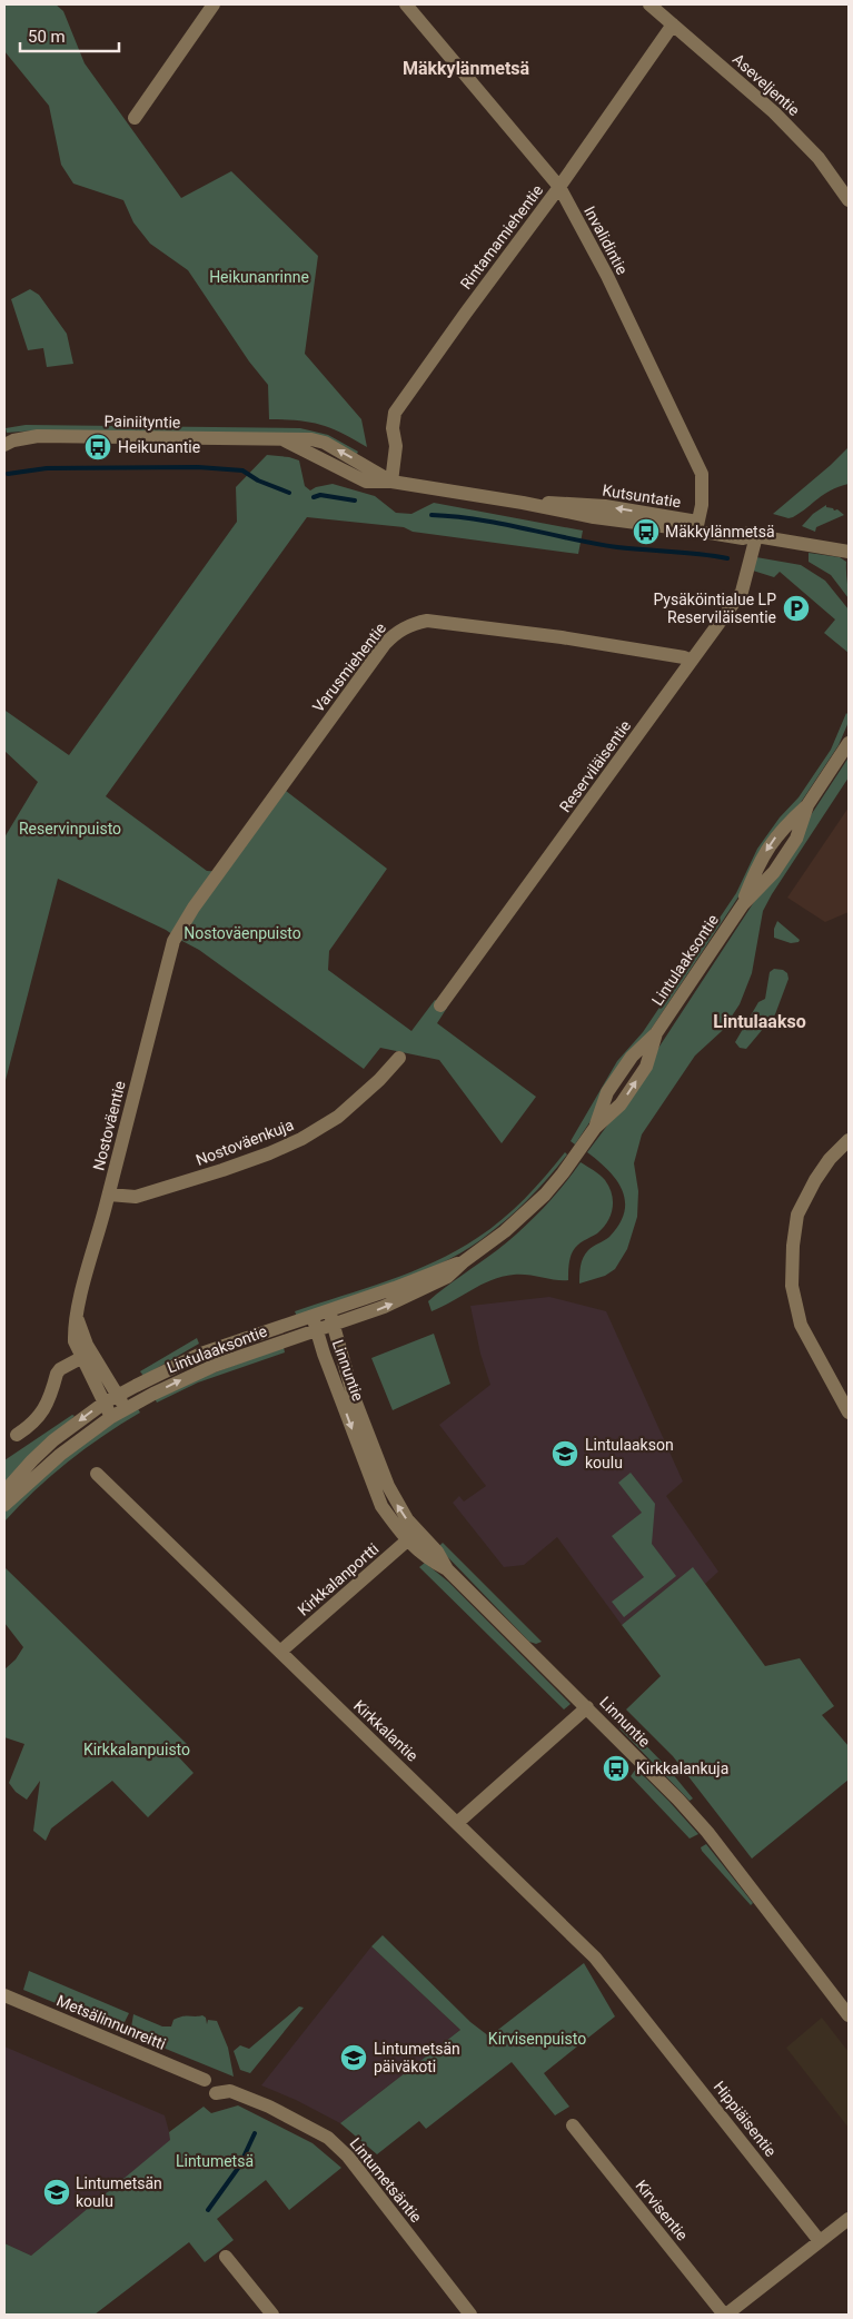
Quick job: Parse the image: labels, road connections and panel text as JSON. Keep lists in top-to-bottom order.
{
  "streets": {
    "street": [
      "Aseveljentie",
      "Rintamamiehentie",
      "Invalidintie",
      "Painiityntie",
      "Kutsuntatie",
      "Varusmiehentie",
      "Reserviläisentie",
      "Lintulaaksontie",
      "Nostoväentie",
      "Nostoväenkuja",
      "Linnuntie",
      "Kirkkalanportti",
      "Kirkkalantie",
      "Metsälinnunreitti",
      "Hippiäisentie",
      "Lintumetsäntie",
      "Kirvisentie"
    ]
  },
  "crossings": [
    ["Aseveljentie", "Rintamamiehentie"],
    ["Rintamamiehentie", "Invalidintie"],
    ["Rintamamiehentie", "Painiityntie"],
    ["Rintamamiehentie", "Kutsuntatie"],
    ["Invalidintie", "Kutsuntatie"],
    ["Painiityntie", "Kutsuntatie"],
    ["Kutsuntatie", "Reserviläisentie"],
    ["Varusmiehentie", "Reserviläisentie"],
    ["Varusmiehentie", "Nostoväentie"],
    ["Lintulaaksontie", "Nostoväentie"],
    ["Lintulaaksontie", "Linnuntie"],
    ["Nostoväentie", "Nostoväenkuja"],
    ["Linnuntie", "Kirkkalanportti"],
    ["Kirkkalanportti", "Kirkkalantie"],
    ["Kirkkalantie", "Hippiäisentie"]
  ],
  "districts": ["Mäkkylänmetsä", "Lintulaakso"],
  "parks": [
    "Heikunanrinne",
    "Reservinpuisto",
    "Nostoväenpuisto",
    "Kirkkalanpuisto",
    "Kirvisenpuisto",
    "Lintumetsä"
  ],
  "places": {
    "bus stop": ["Heikunantie", "Mäkkylänmetsä", "Kirkkalankuja"],
    "parking": ["Pysäköintialue LP Reserviläisentie"],
    "school or university": ["Lintulaakson koulu", "Lintumetsän päiväkoti", "Lintumetsän koulu"]
  },
  "scale_bar": "50 m"
}
